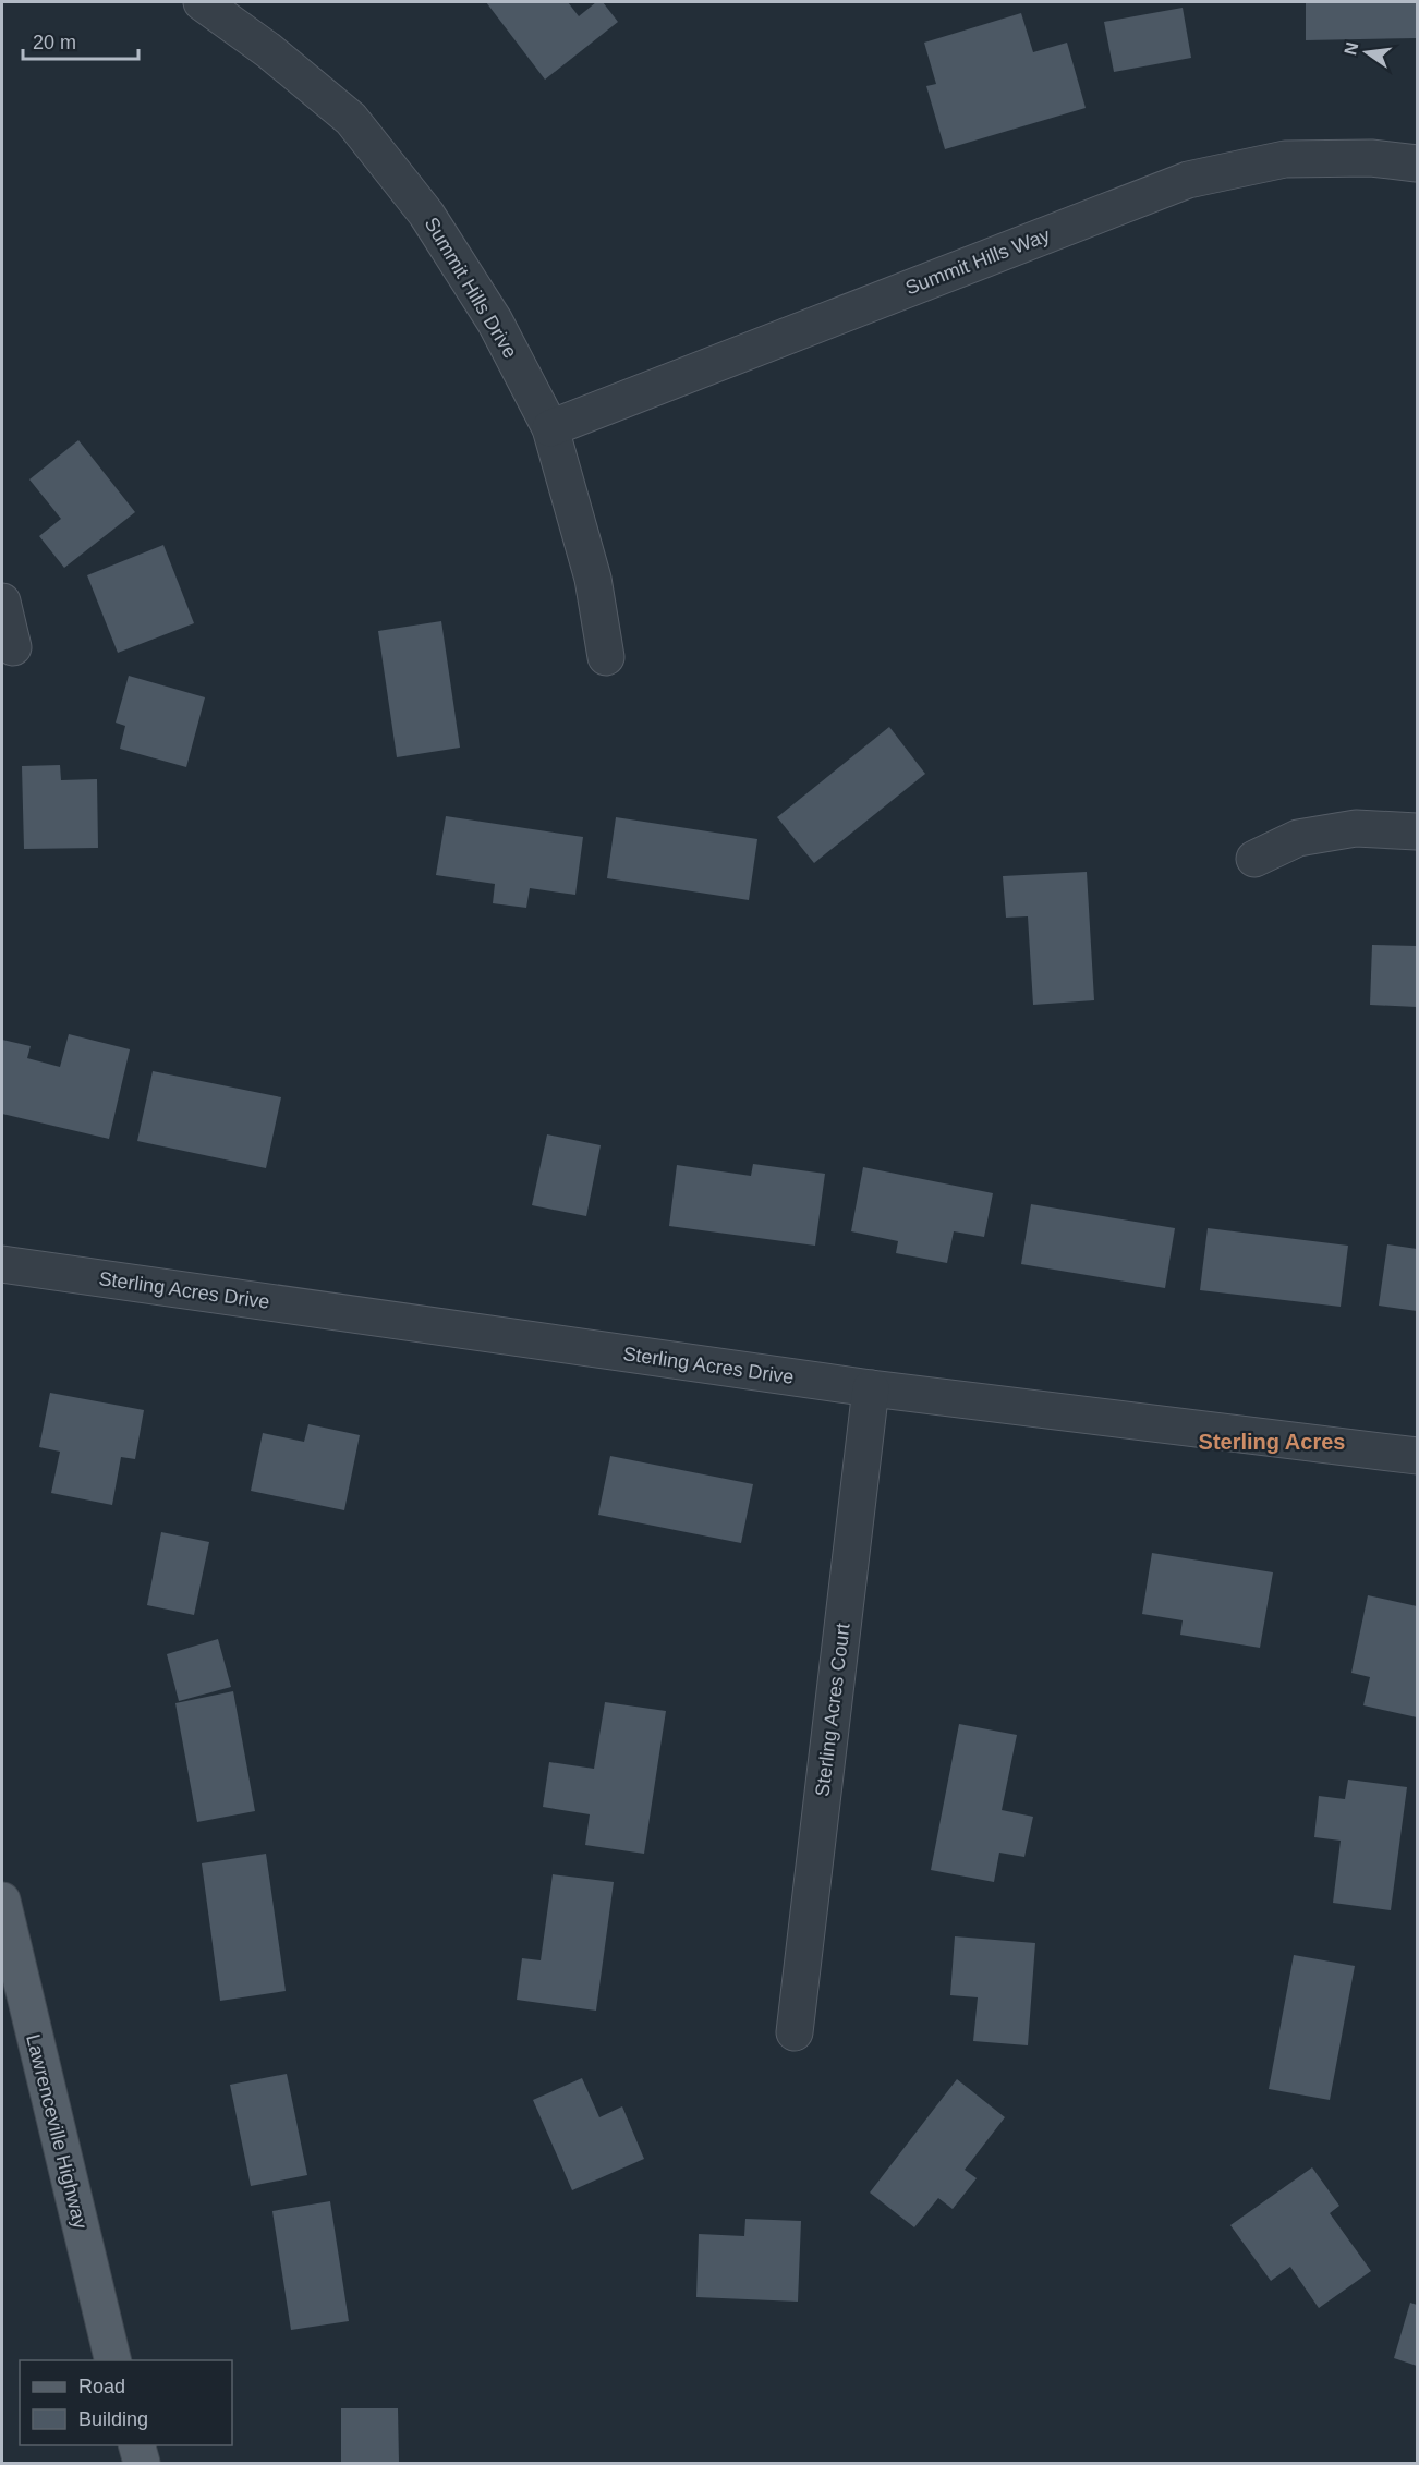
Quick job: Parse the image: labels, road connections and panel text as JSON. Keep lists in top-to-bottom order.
{
  "streets": {
    "main road": ["Lawrenceville Highway"],
    "street": [
      "Summit Hills Way",
      "Summit Hills Drive",
      "Sterling Acres Drive",
      "Sterling Acres Court"
    ]
  },
  "crossings": [
    ["Summit Hills Way", "Summit Hills Drive"],
    ["Sterling Acres Drive", "Sterling Acres Court"]
  ],
  "districts": ["Sterling Acres"],
  "legend": ["Road", "Building"],
  "scale_bar": "20 m",
  "north": "left"
}
